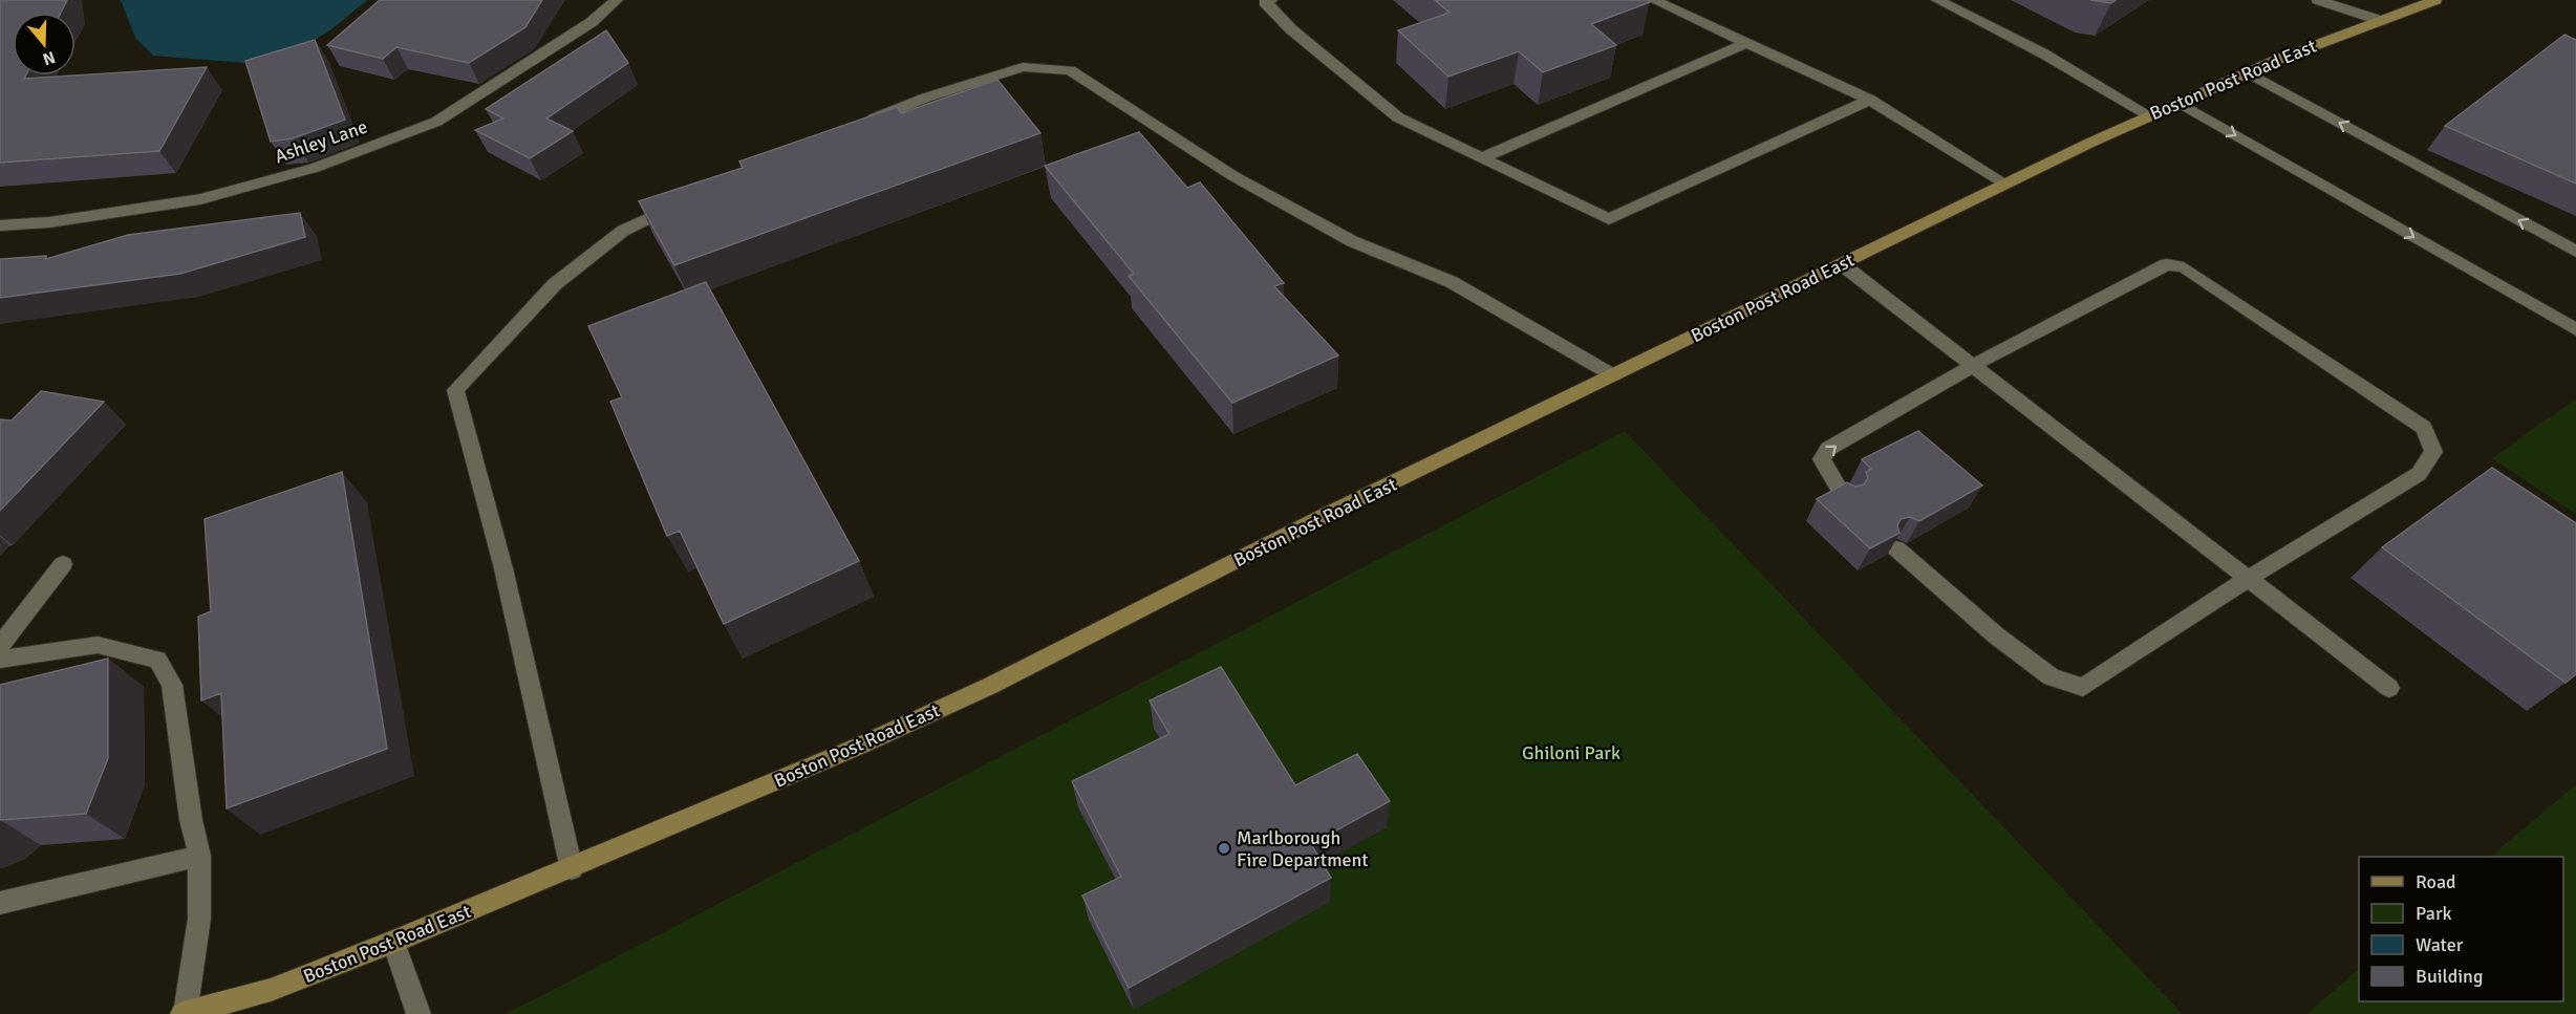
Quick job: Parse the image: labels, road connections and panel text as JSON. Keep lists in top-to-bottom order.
{
  "streets": {
    "main road": ["Boston Post Road East"],
    "street": ["Ashley Lane"]
  },
  "parks": ["Ghiloni Park"],
  "places": ["Marlborough Fire Department"],
  "legend": [
    "Road",
    "Park",
    "Water",
    "Building"
  ],
  "north": "bottom"
}
